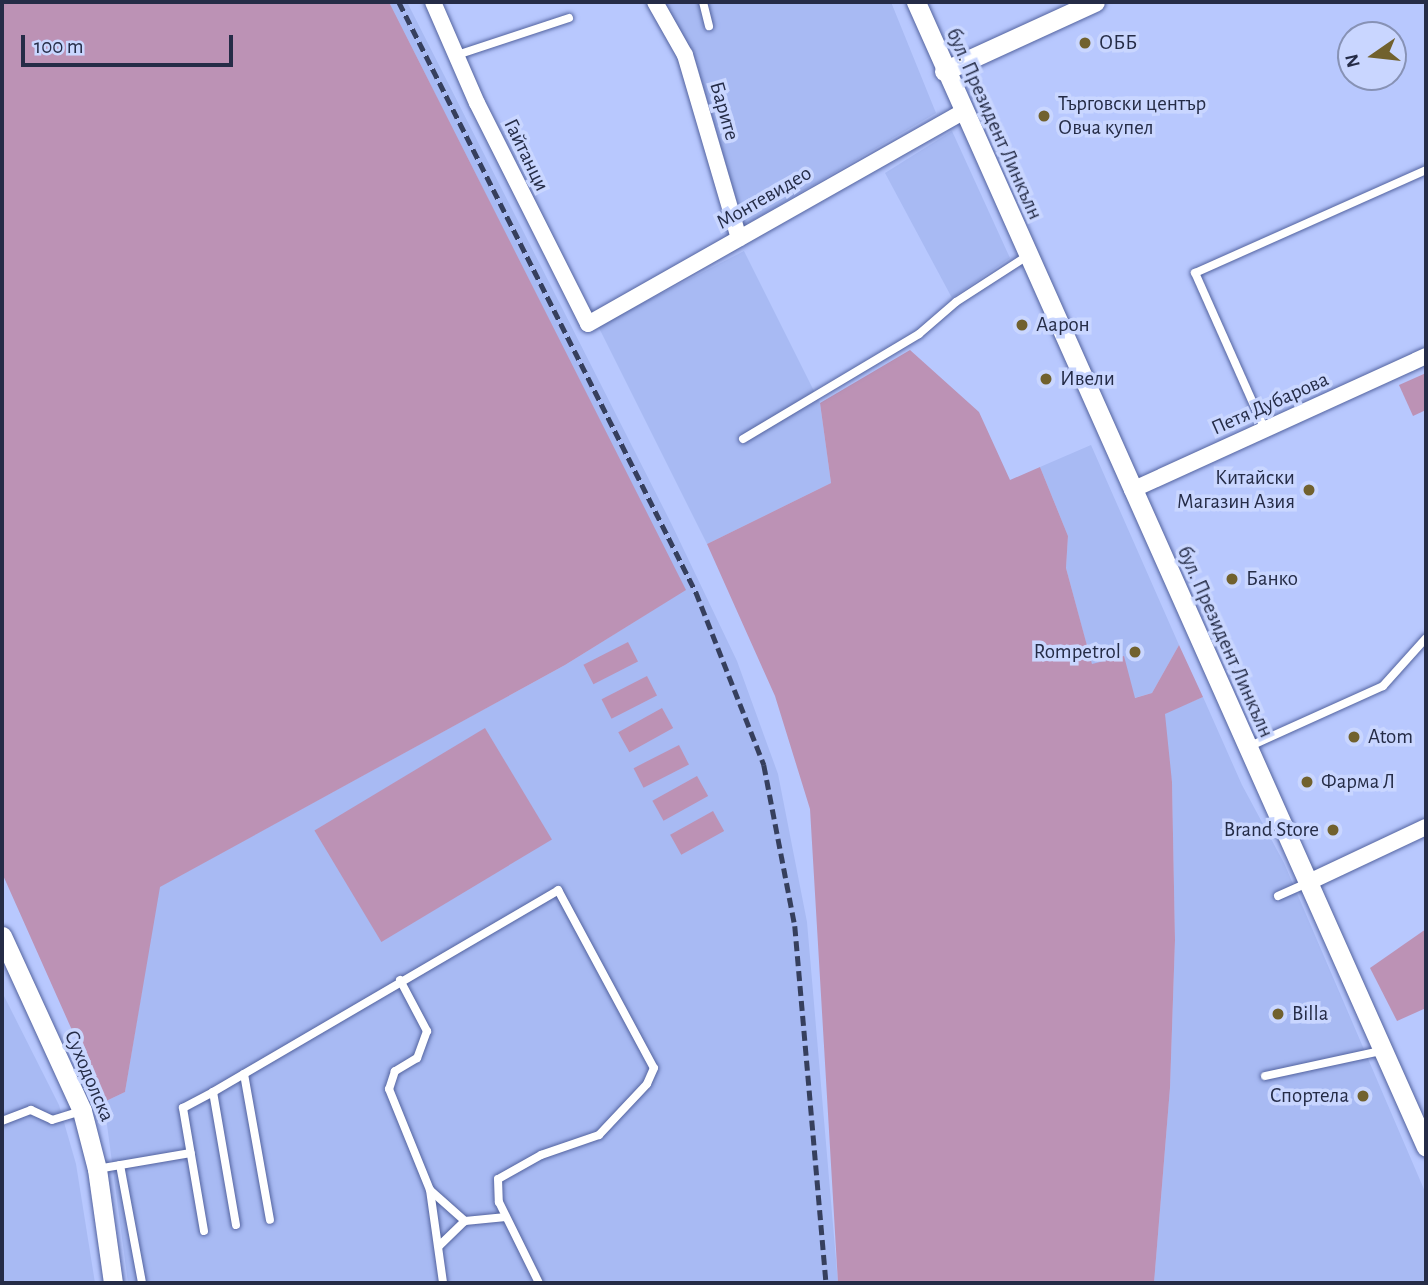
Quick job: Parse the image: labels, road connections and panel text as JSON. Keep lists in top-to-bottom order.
{
  "streets": {
    "street": [
      "Барите",
      "бул. Президент Линкълн",
      "Гайтанци",
      "Монтевидео",
      "Петя Дубарова",
      "Суходолска"
    ]
  },
  "crossings": [
    ["Барите", "Монтевидео"],
    ["бул. Президент Линкълн", "Монтевидео"],
    ["бул. Президент Линкълн", "Петя Дубарова"],
    ["Гайтанци", "Монтевидео"]
  ],
  "places": [
    "ОББ",
    "Търговски център Овча купел",
    "Аарон",
    "Ивели",
    "Китайски Магазин Азия",
    "Банко",
    "Rompetrol",
    "Atom",
    "Фарма Л",
    "Brand Store",
    "Billa",
    "Спортела"
  ],
  "scale_bar": "100 m",
  "north": "left"
}
